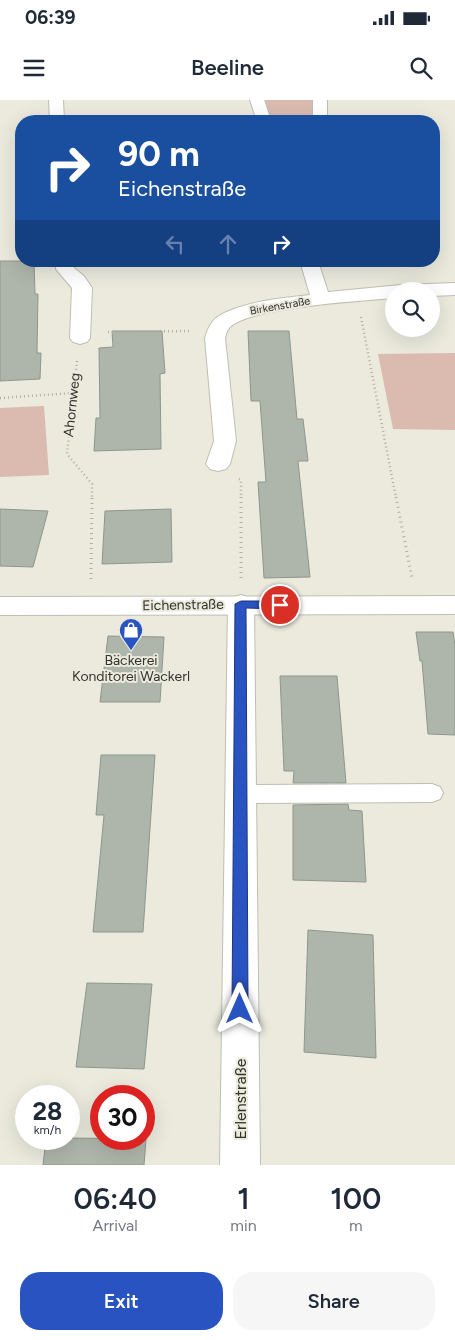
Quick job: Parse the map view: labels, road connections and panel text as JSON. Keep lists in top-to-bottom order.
{
  "streets": {
    "street": ["Birkenstraße", "Eichenstraße", "Erlenstraße"],
    "path": ["Ahornweg"]
  },
  "crossings": [
    ["Ahornweg", "Eichenstraße"],
    ["Eichenstraße", "Erlenstraße"]
  ],
  "places": {
    "shop": ["Bäckerei Konditorei Wackerl"]
  },
  "page": {
    "status": "06:39",
    "header": "Beeline",
    "turn": ["90 m", "Eichenstraße"],
    "speed": "28 km/h",
    "limit": "30",
    "eta": [
      "06:40",
      "Arrival",
      "1",
      "min",
      "100",
      "m"
    ],
    "buttons": ["Exit", "Share"]
  }
}
